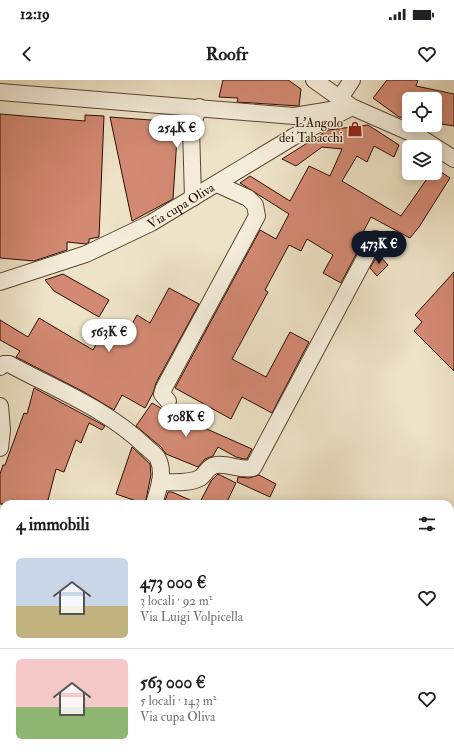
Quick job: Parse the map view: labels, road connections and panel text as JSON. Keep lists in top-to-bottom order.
{
  "streets": {
    "street": ["Via cupa Oliva"]
  },
  "places": {
    "shop": ["L'Angolo dei Tabacchi"]
  },
  "page": {
    "status": "12:19",
    "header": "Roofr",
    "price": [
      "254K €",
      "473K €",
      "563K €",
      "508K €"
    ],
    "heading": "4 immobili",
    "list": [
      {
        "name": "473 000 €",
        "note": "3 locali · 92 m² · Via Luigi Volpicella"
      },
      {
        "name": "563 000 €",
        "note": "5 locali · 143 m² · Via cupa Oliva"
      }
    ]
  }
}
